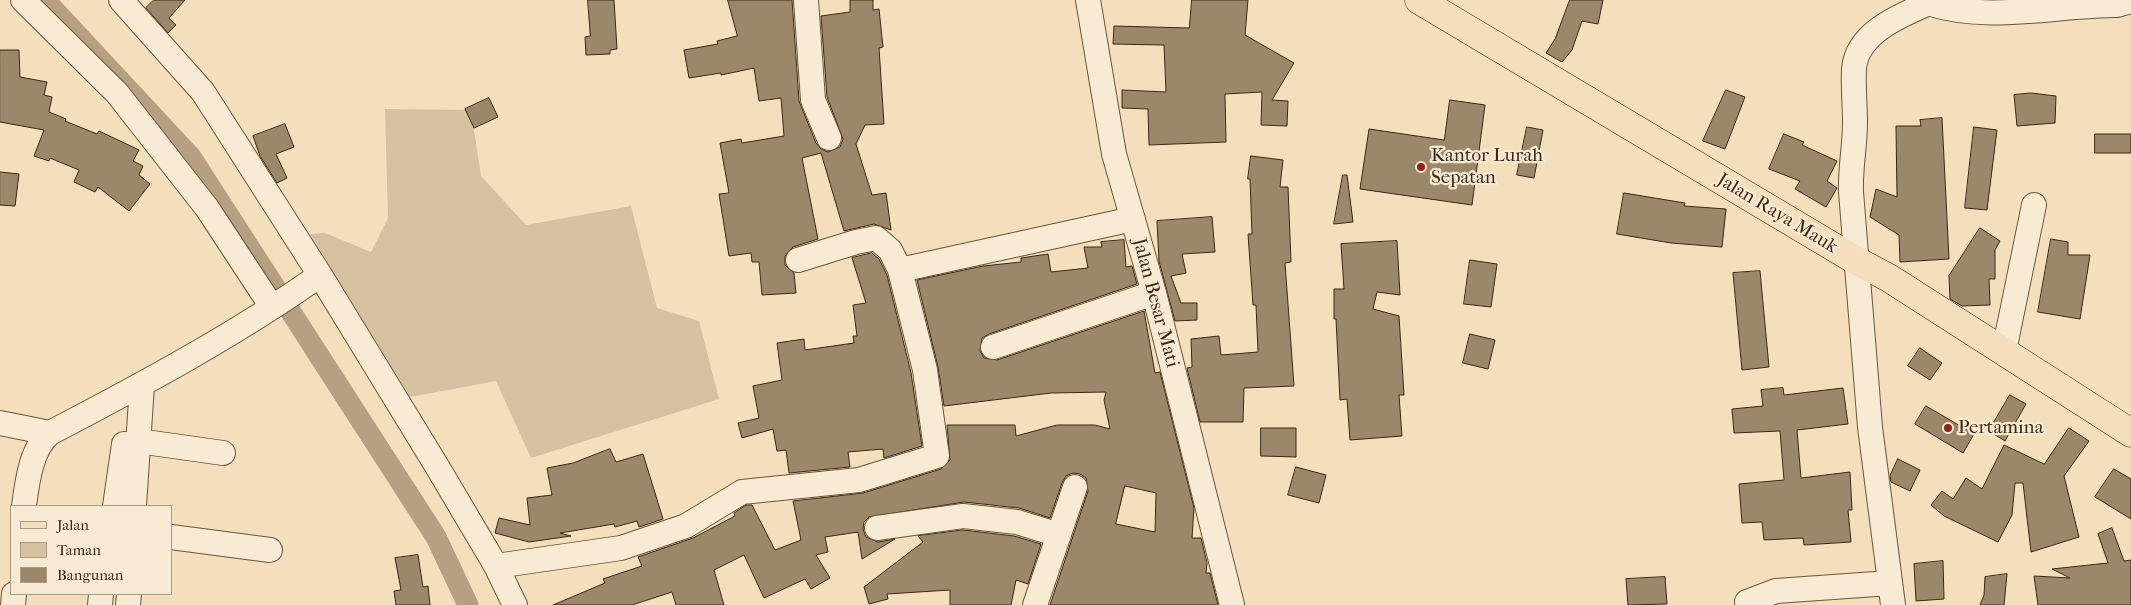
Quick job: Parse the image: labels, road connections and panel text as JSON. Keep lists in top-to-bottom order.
{
  "streets": {
    "main road": ["Jalan Raya Mauk"],
    "street": ["Jalan Besar Mati"]
  },
  "places": ["Kantor Lurah Sepatan", "Pertamina"],
  "legend": ["Jalan", "Taman", "Bangunan"]
}
